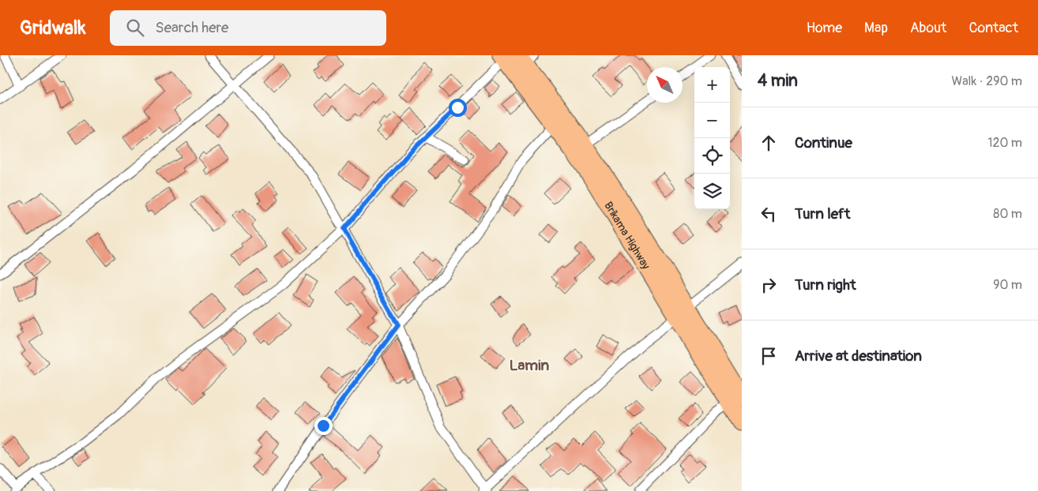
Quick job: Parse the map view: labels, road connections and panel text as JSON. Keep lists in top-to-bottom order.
{
  "streets": {
    "highway": ["Brikama Highway"]
  },
  "districts": ["Lamin"],
  "north": "top left",
  "page": {
    "header": "Gridwalk",
    "search": "Search here",
    "nav": [
      "Home",
      "Map",
      "About",
      "Contact"
    ],
    "heading": ["4 min", "Walk · 290 m"],
    "map_buttons": ["+", "−"],
    "list": [
      ["Continue", "120 m"],
      ["Turn left", "80 m"],
      ["Turn right", "90 m"],
      "Arrive at destination"
    ]
  }
}
